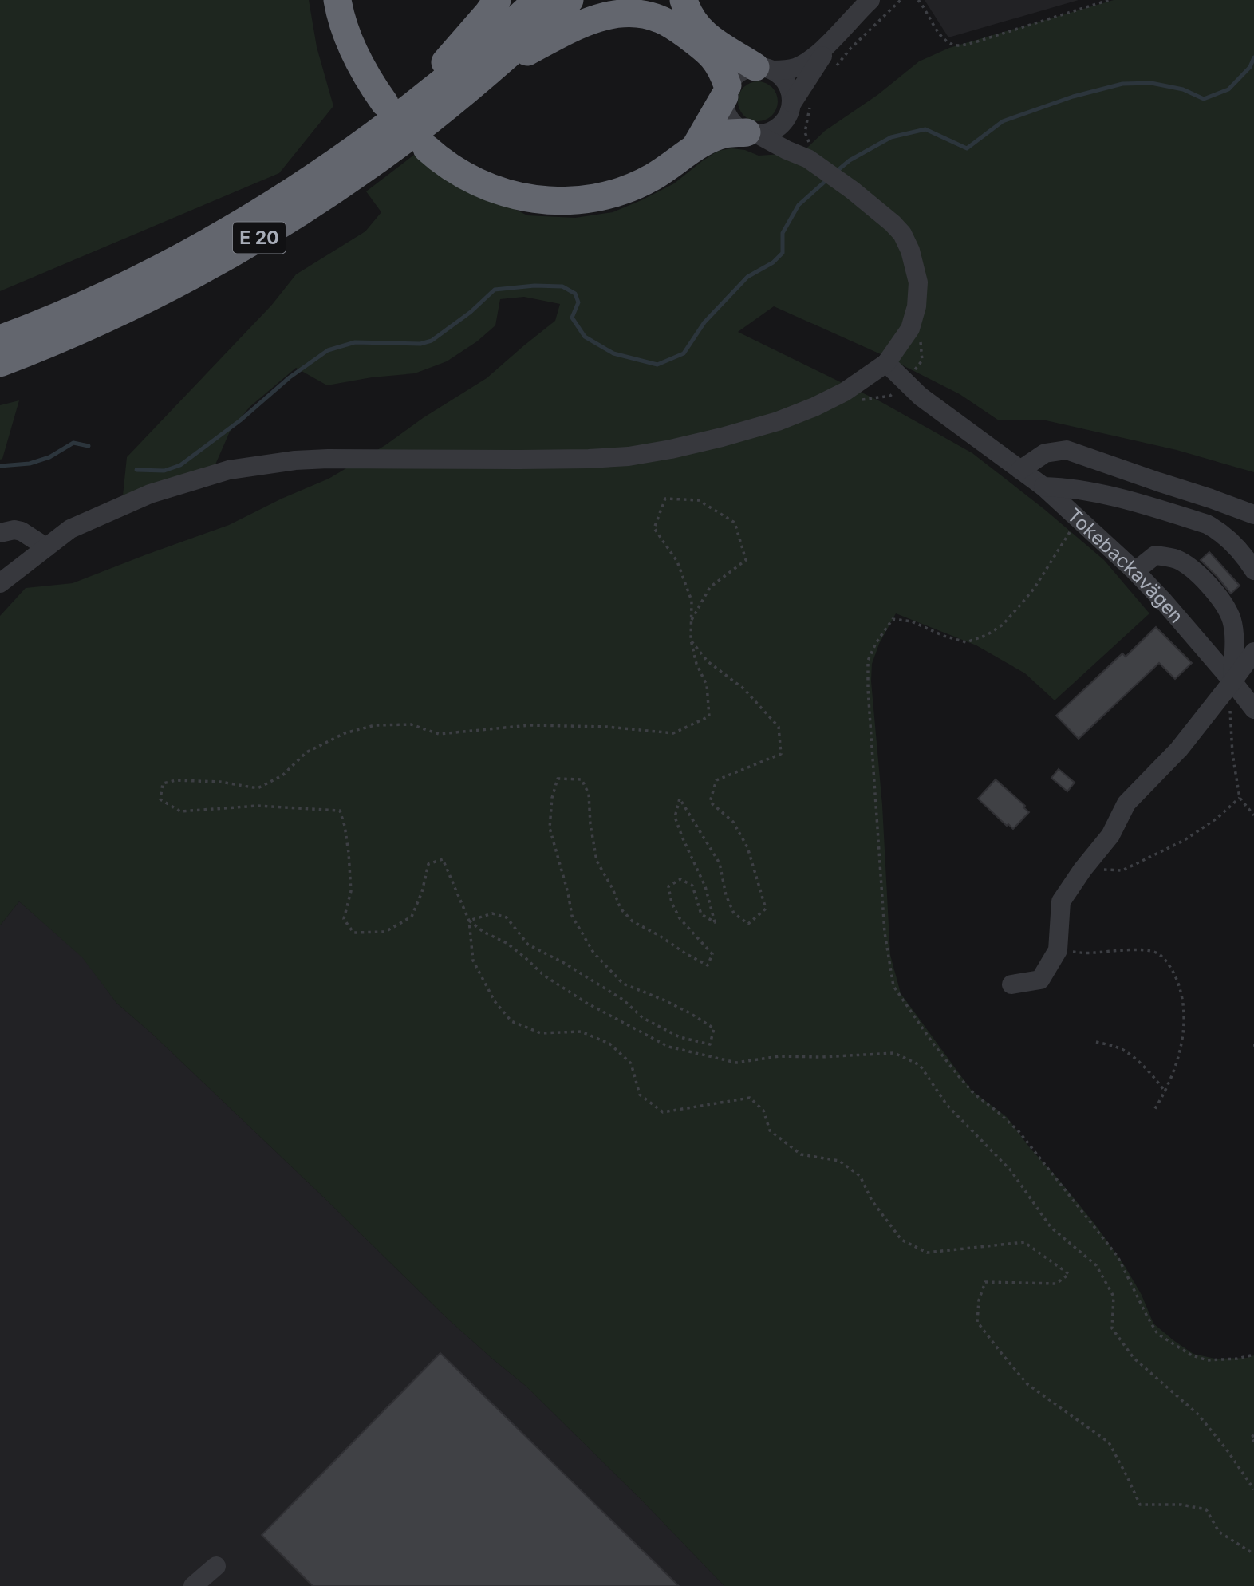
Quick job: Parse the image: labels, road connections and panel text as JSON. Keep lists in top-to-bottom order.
{
  "streets": {
    "highway": ["E 20"],
    "street": ["Tokebackavägen"]
  }
}
